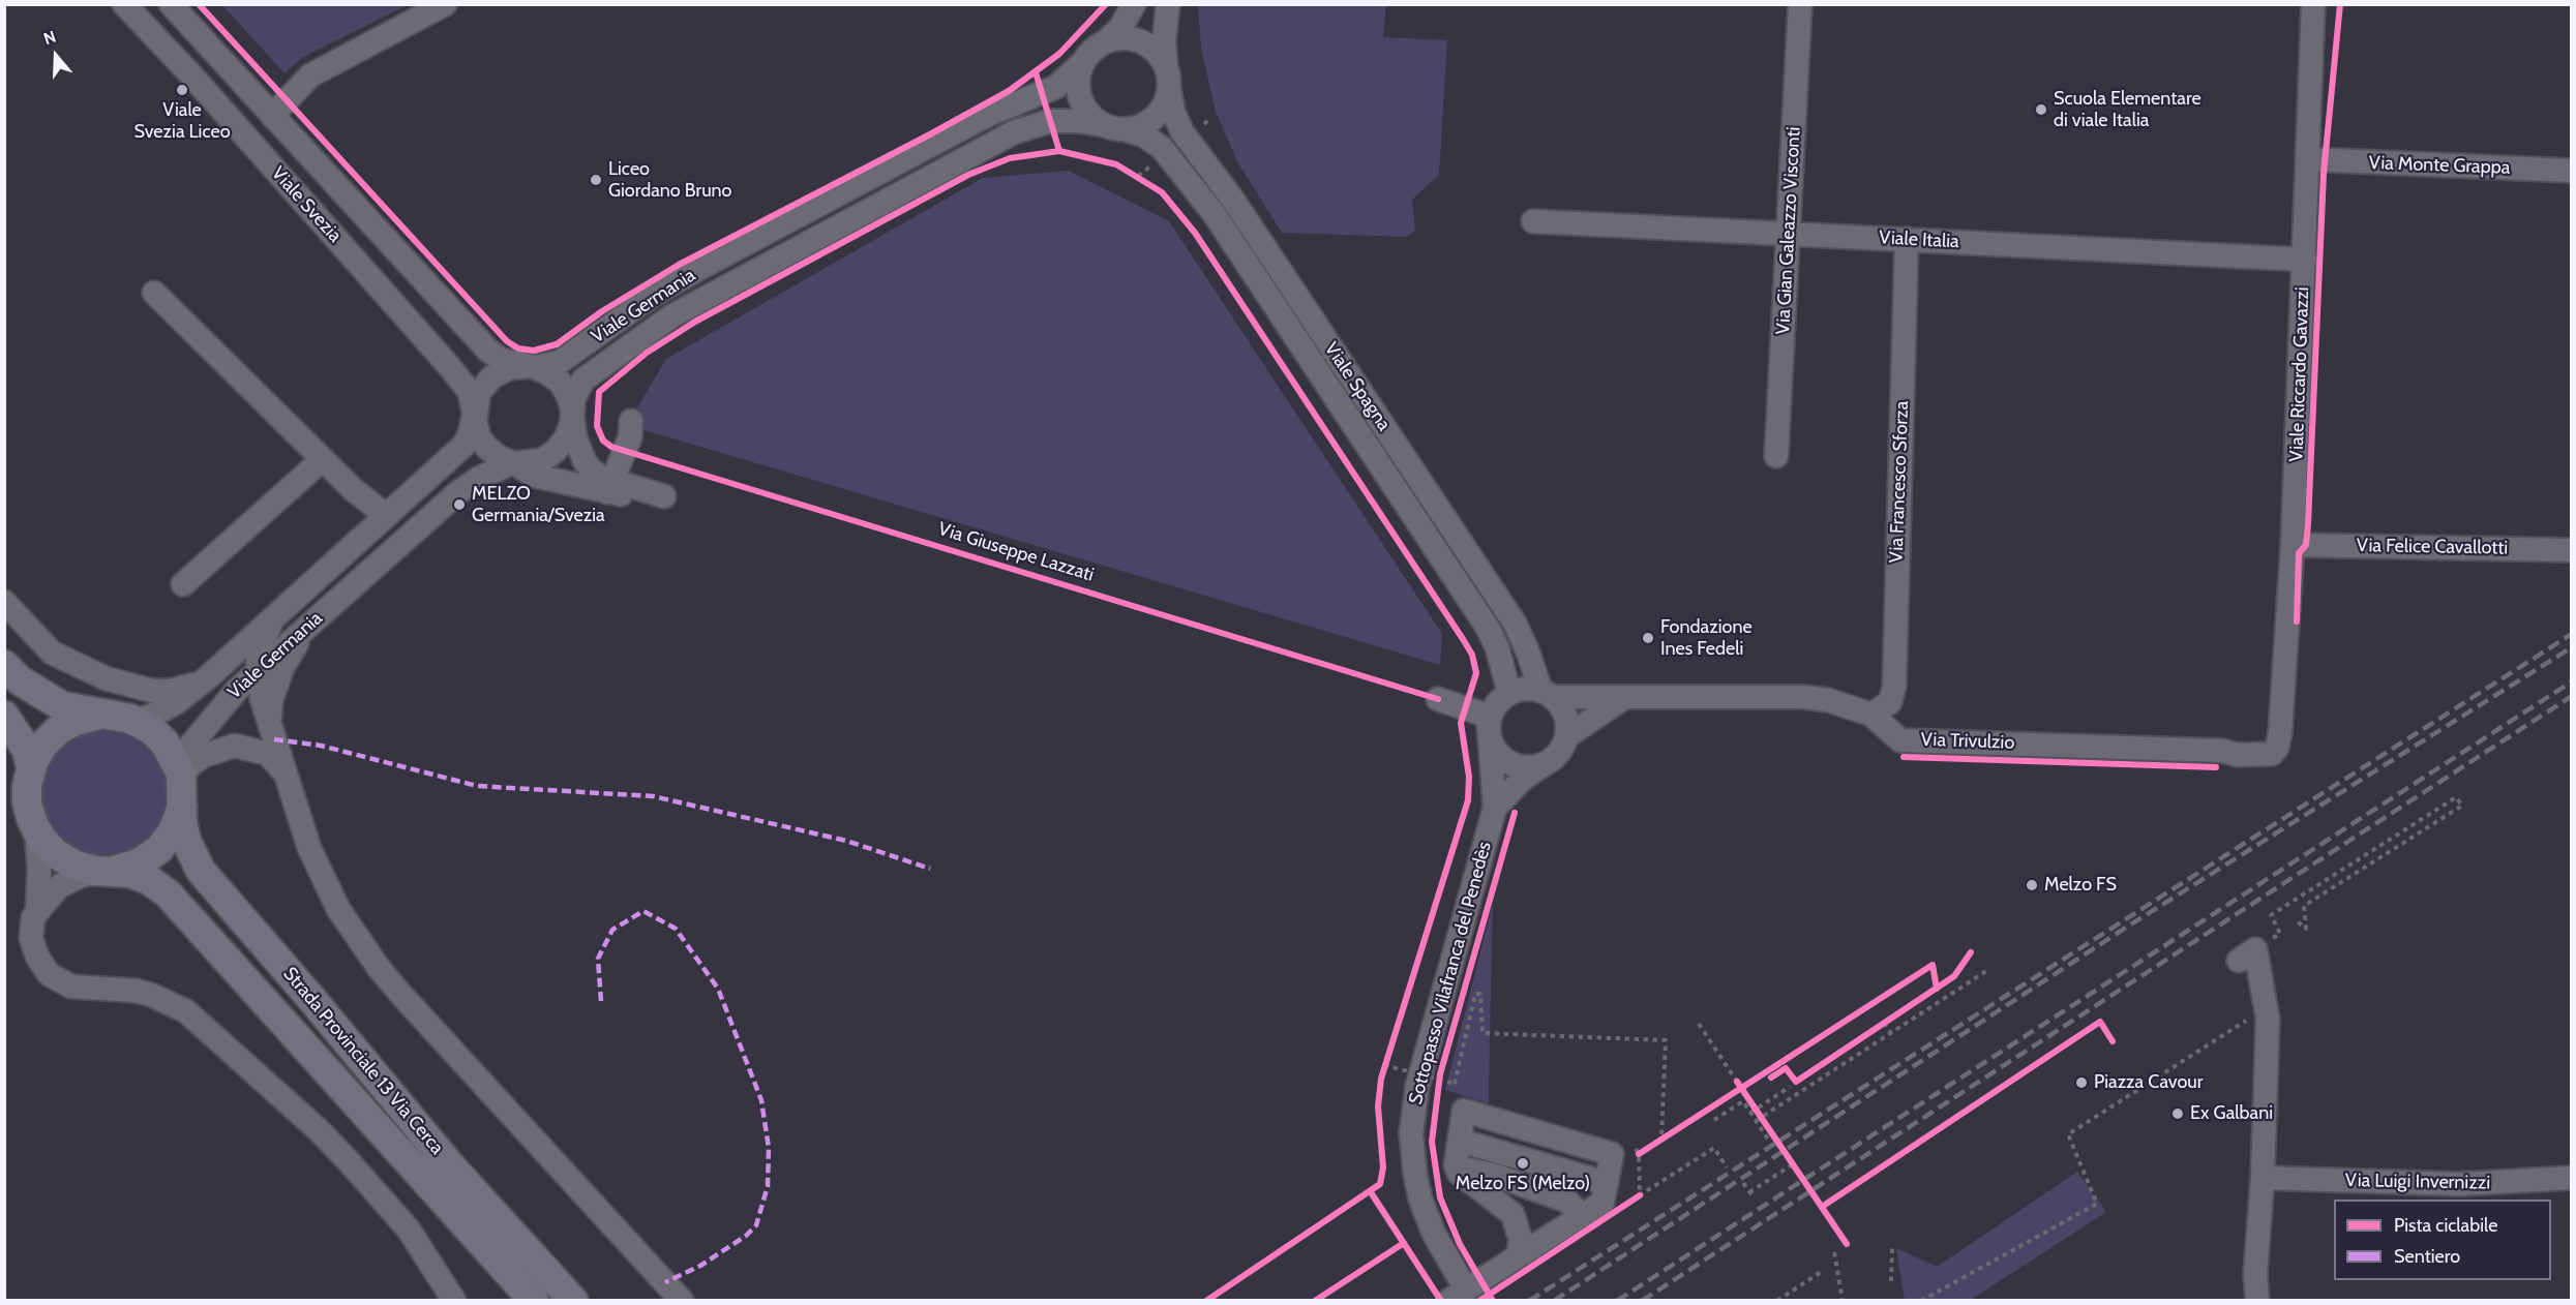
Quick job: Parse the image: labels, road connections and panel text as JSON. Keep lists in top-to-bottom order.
{
  "streets": {
    "main road": ["Strada Provinciale 13 Via Cerca"],
    "street": [
      "Via Monte Grappa",
      "Viale Svezia",
      "Via Gian Galeazzo Visconti",
      "Viale Italia",
      "Viale Germania",
      "Viale Riccardo Gavazzi",
      "Viale Spagna",
      "Via Francesco Sforza",
      "Via Felice Cavallotti",
      "Via Trivulzio",
      "Sottopasso Vilafranca del Penedès",
      "Via Luigi Invernizzi"
    ],
    "cycle path": ["Via Giuseppe Lazzati"]
  },
  "crossings": [
    ["Via Monte Grappa", "Viale Riccardo Gavazzi"],
    ["Viale Svezia", "Viale Germania"],
    ["Via Gian Galeazzo Visconti", "Viale Italia"],
    ["Viale Italia", "Viale Riccardo Gavazzi"],
    ["Viale Italia", "Via Francesco Sforza"],
    ["Viale Germania", "Viale Spagna"],
    ["Viale Germania", "Strada Provinciale 13 Via Cerca"],
    ["Viale Riccardo Gavazzi", "Via Felice Cavallotti"],
    ["Viale Riccardo Gavazzi", "Via Trivulzio"],
    ["Viale Spagna", "Via Trivulzio"],
    ["Viale Spagna", "Sottopasso Vilafranca del Penedès"],
    ["Via Francesco Sforza", "Via Trivulzio"],
    ["Via Trivulzio", "Sottopasso Vilafranca del Penedès"]
  ],
  "places": [
    "Viale Svezia Liceo",
    "Scuola Elementare di viale Italia",
    "Liceo Giordano Bruno",
    "MELZO Germania/Svezia",
    "Fondazione Ines Fedeli",
    "Melzo FS",
    "Piazza Cavour",
    "Ex Galbani",
    "Melzo FS (Melzo)"
  ],
  "legend": ["Pista ciclabile", "Sentiero"],
  "north": "top"
}
